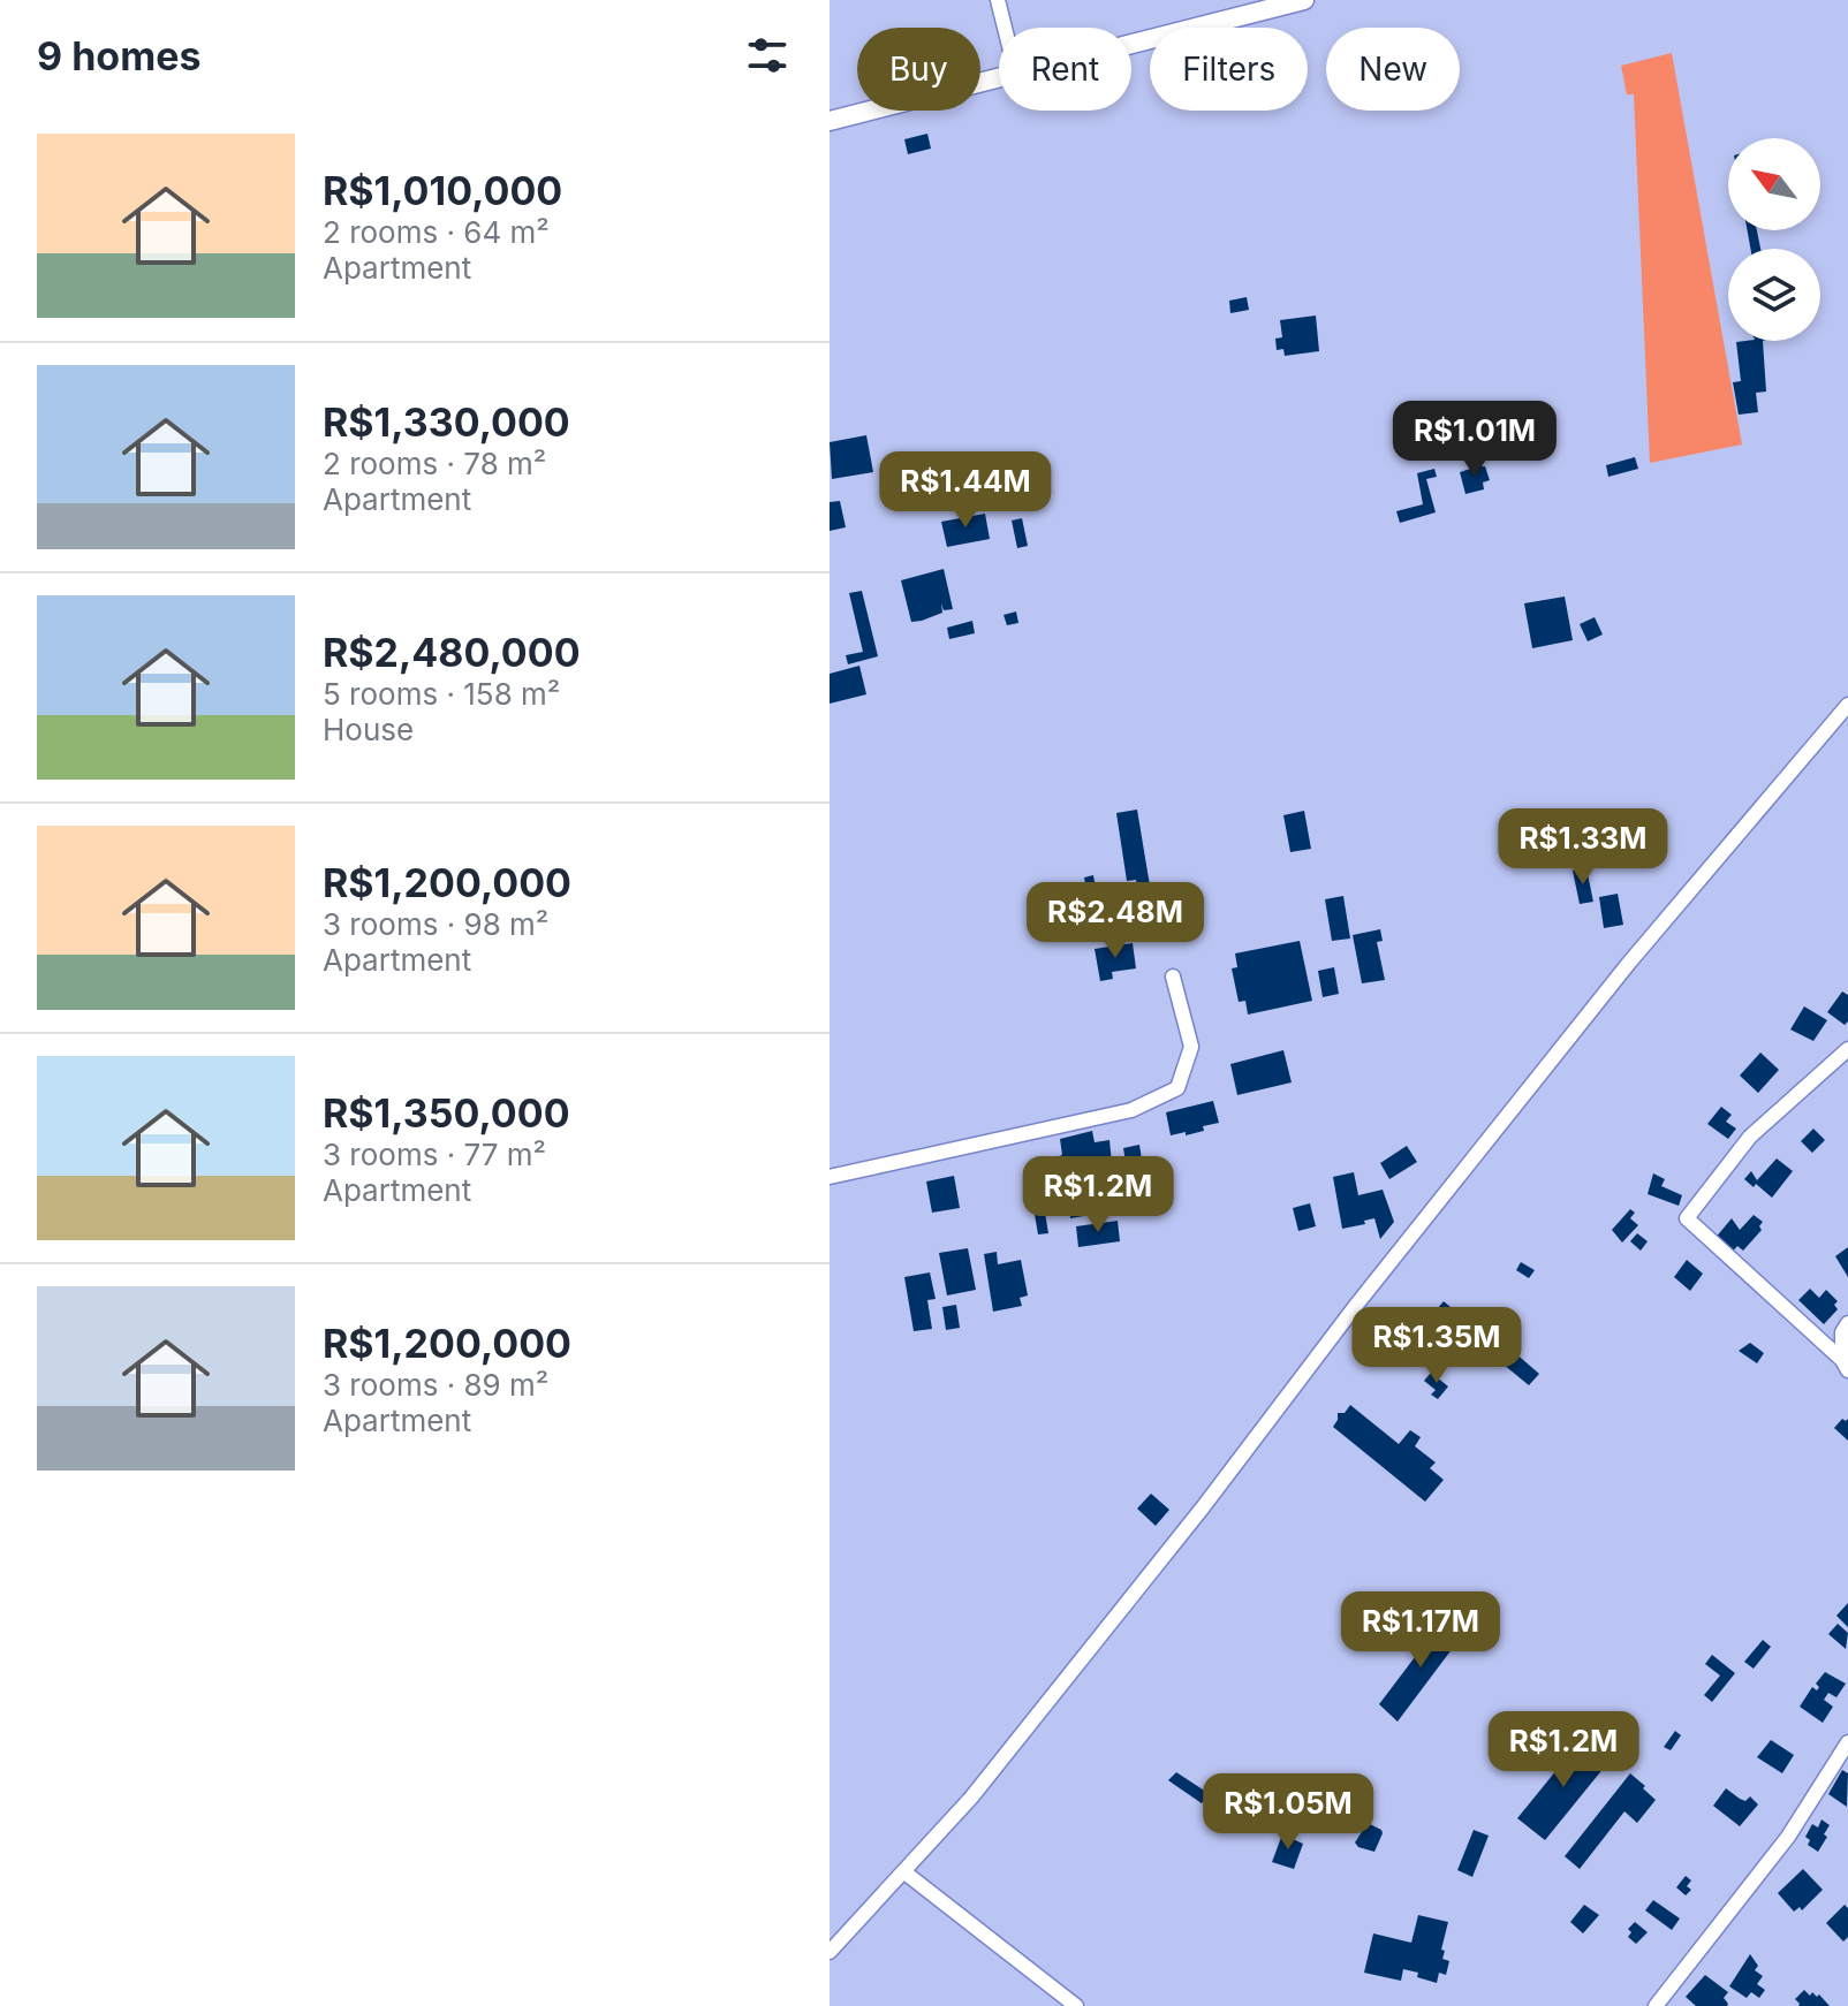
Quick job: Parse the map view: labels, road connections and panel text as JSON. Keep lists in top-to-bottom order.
{
  "north": "top left",
  "page": {
    "heading": "9 homes",
    "chip": [
      "Buy",
      "Rent",
      "Filters",
      "New"
    ],
    "list": [
      {
        "name": "R$1,010,000",
        "note": "2 rooms · 64 m² · Apartment"
      },
      {
        "name": "R$1,330,000",
        "note": "2 rooms · 78 m² · Apartment"
      },
      {
        "name": "R$2,480,000",
        "note": "5 rooms · 158 m² · House"
      },
      {
        "name": "R$1,200,000",
        "note": "3 rooms · 98 m² · Apartment"
      },
      {
        "name": "R$1,350,000",
        "note": "3 rooms · 77 m² · Apartment"
      },
      {
        "name": "R$1,200,000",
        "note": "3 rooms · 89 m² · Apartment"
      }
    ],
    "price": [
      "R$1.01M",
      "R$1.44M",
      "R$1.33M",
      "R$2.48M",
      "R$1.2M",
      "R$1.35M",
      "R$1.17M",
      "R$1.2M",
      "R$1.05M"
    ]
  }
}
